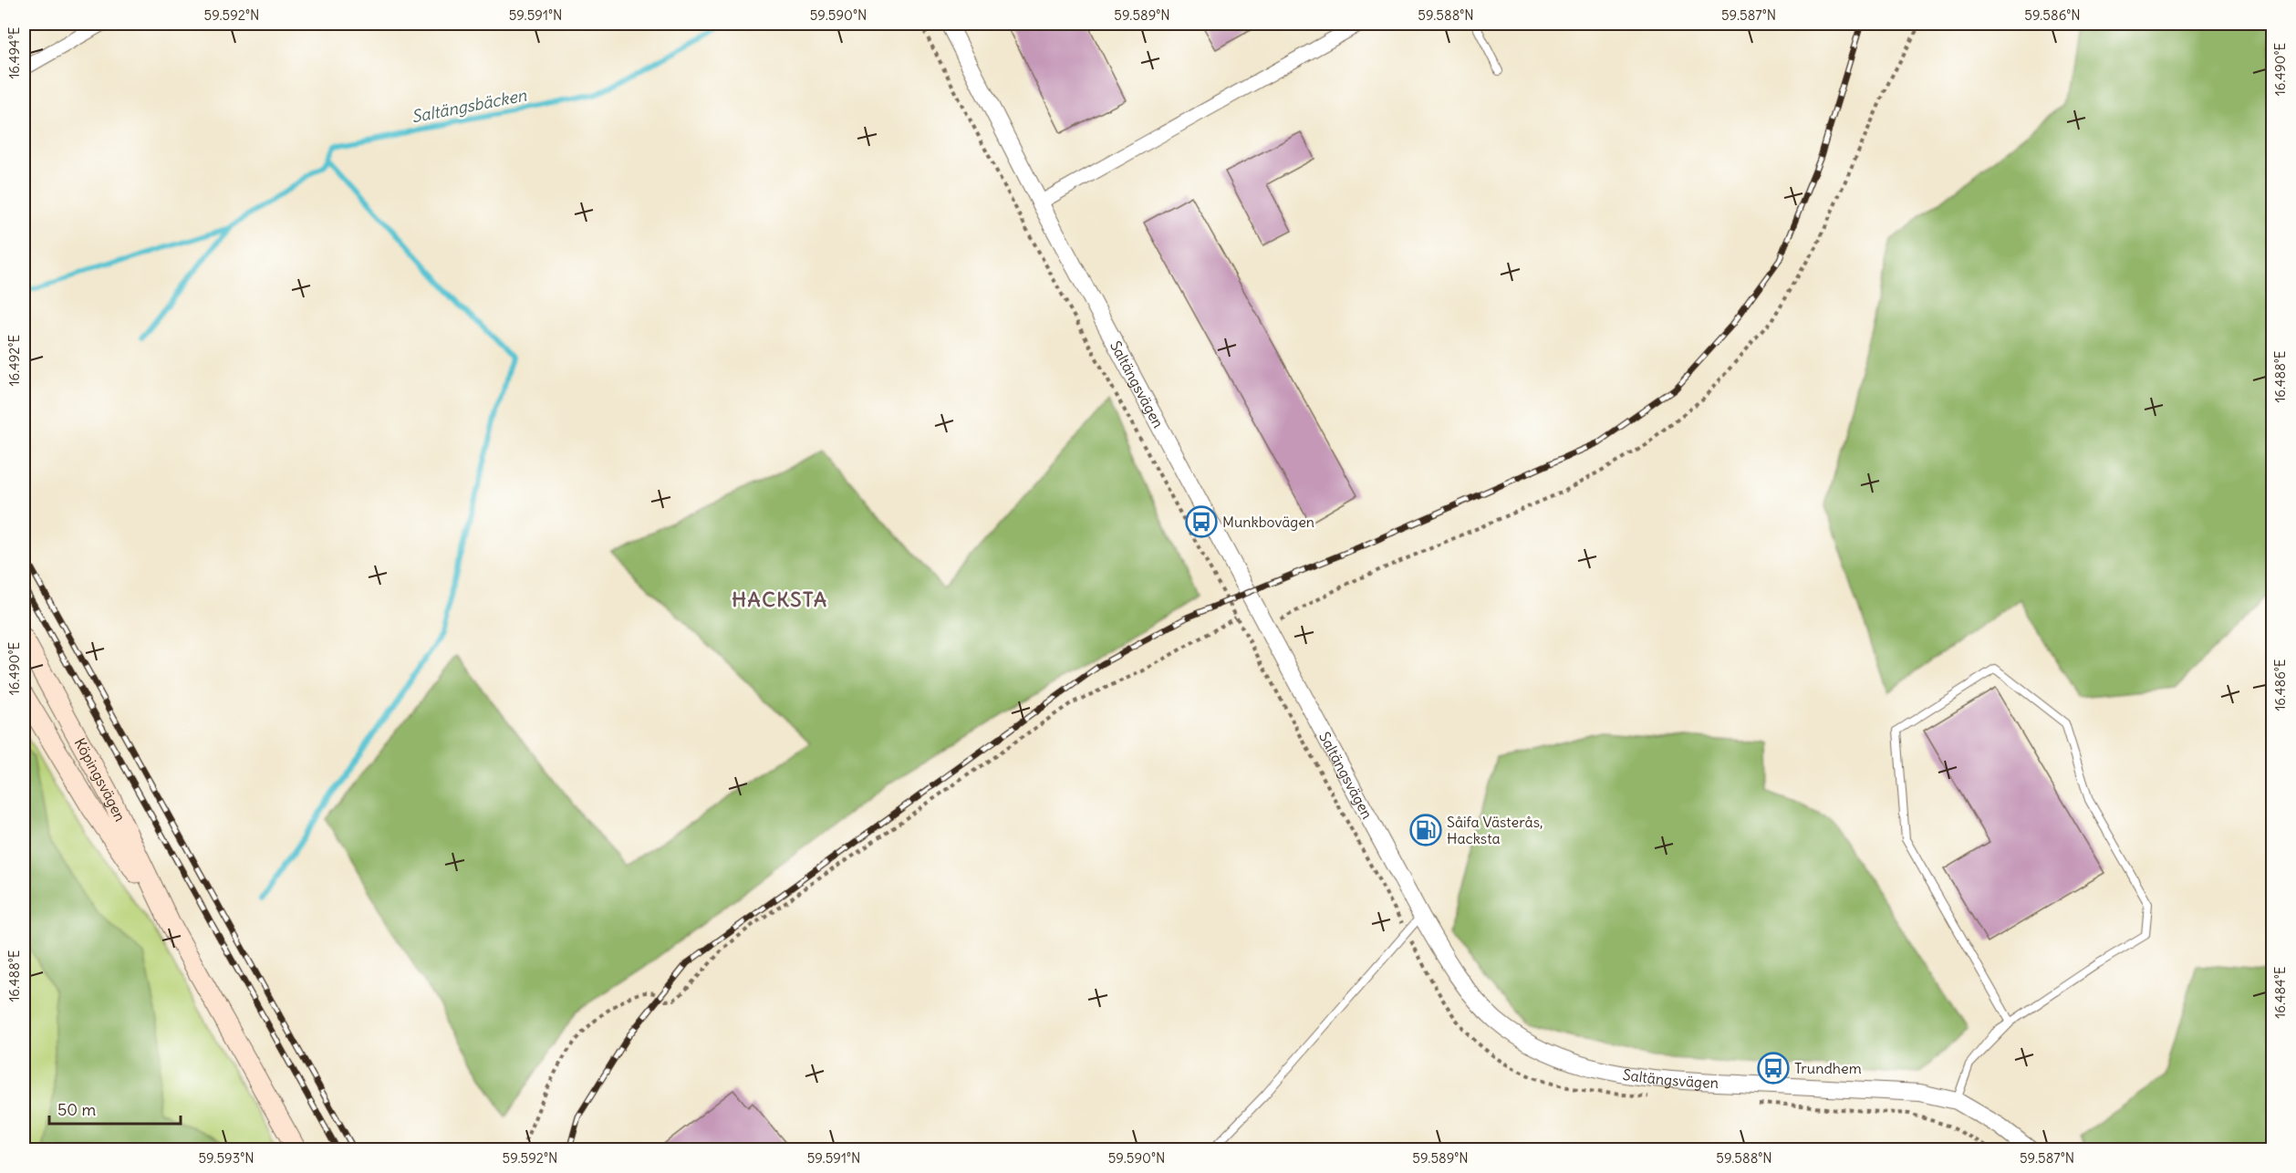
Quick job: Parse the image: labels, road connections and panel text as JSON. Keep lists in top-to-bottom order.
{
  "streets": {
    "main road": ["Köpingsvägen"],
    "street": ["Saltängsvägen"]
  },
  "districts": ["HACKSTA"],
  "water": ["Saltängsbäcken"],
  "places": {
    "bus stop": ["Munkbovägen", "Trundhem"],
    "fuel station": ["Såifa Västerås, Hacksta"]
  },
  "scale_bar": "50 m",
  "coordinates": [
    "59.592°N",
    "59.591°N",
    "59.590°N",
    "59.589°N",
    "59.588°N",
    "59.587°N",
    "59.586°N",
    "16.494°E",
    "16.490°E",
    "16.492°E",
    "16.488°E",
    "16.486°E",
    "16.484°E",
    "59.593°N"
  ]
}
